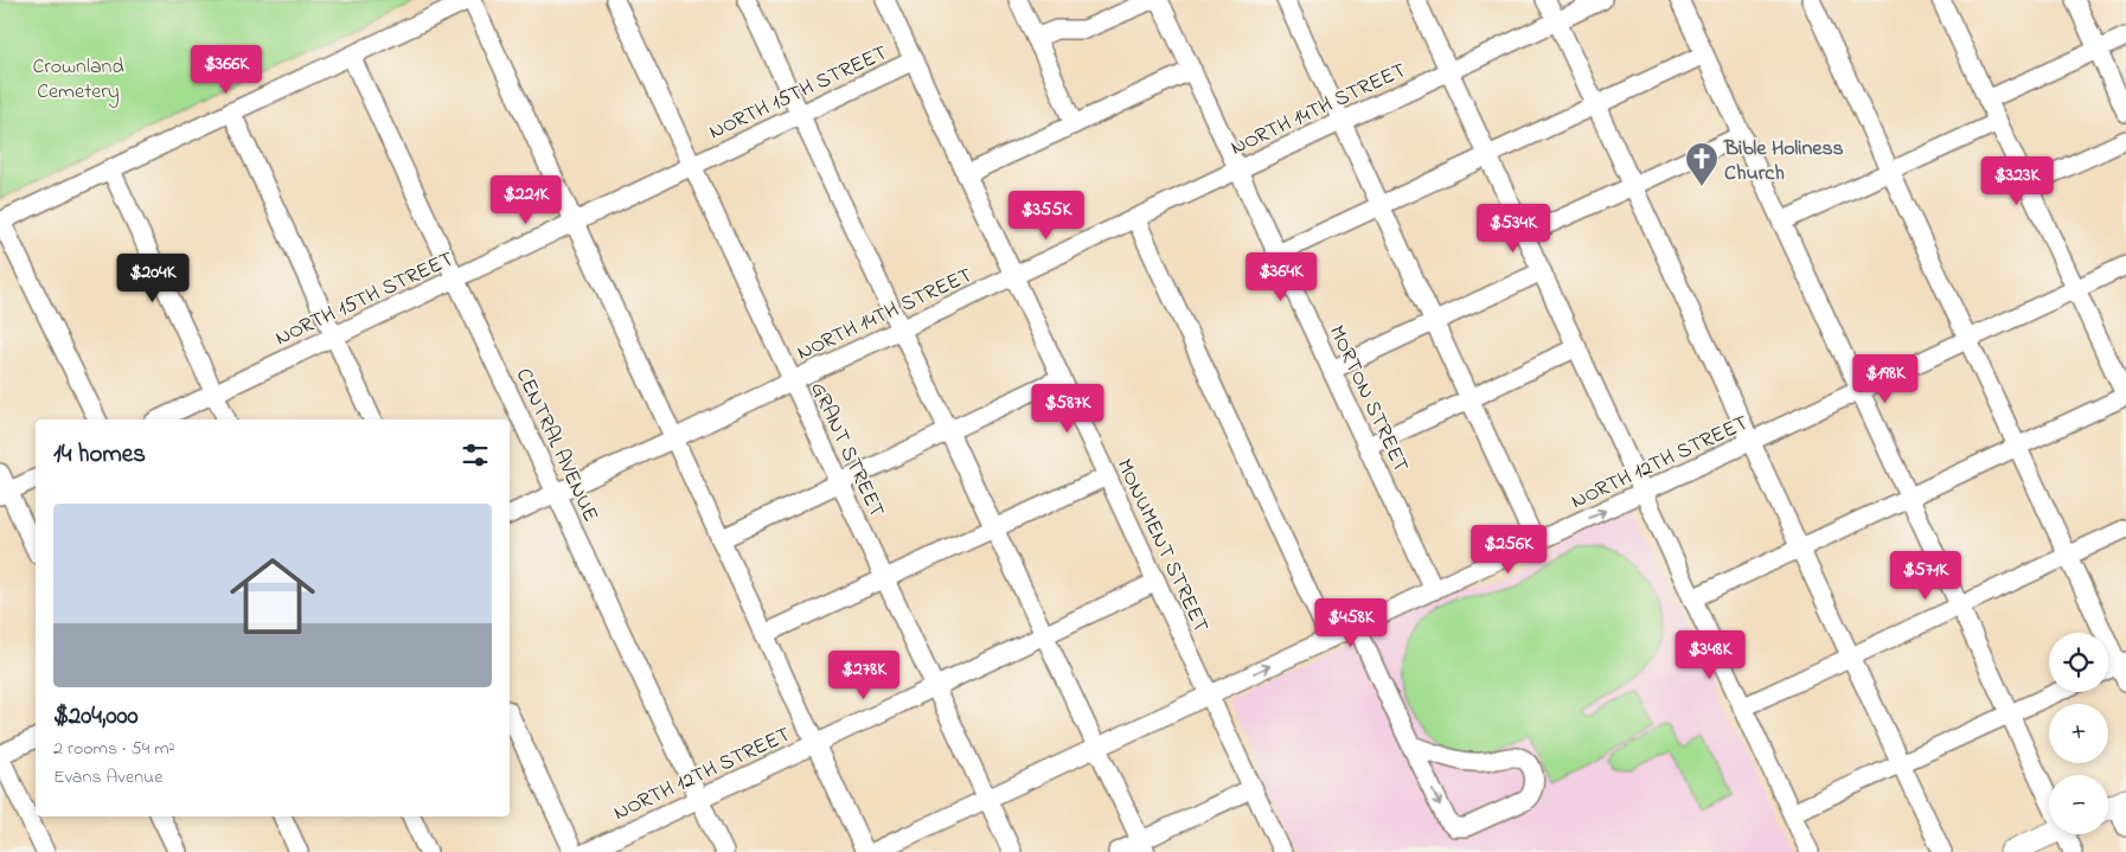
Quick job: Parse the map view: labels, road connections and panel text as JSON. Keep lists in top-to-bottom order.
{
  "streets": {
    "street": [
      "NORTH 15TH STREET",
      "NORTH 14TH STREET",
      "MORTON STREET",
      "CENTRAL AVENUE",
      "GRANT STREET",
      "NORTH 12TH STREET",
      "MONUMENT STREET"
    ]
  },
  "crossings": [
    ["NORTH 15TH STREET", "CENTRAL AVENUE"],
    ["NORTH 15TH STREET", "GRANT STREET"],
    ["NORTH 15TH STREET", "MONUMENT STREET"],
    ["NORTH 14TH STREET", "MORTON STREET"],
    ["NORTH 14TH STREET", "CENTRAL AVENUE"],
    ["NORTH 14TH STREET", "GRANT STREET"],
    ["NORTH 14TH STREET", "MONUMENT STREET"],
    ["MORTON STREET", "NORTH 12TH STREET"],
    ["CENTRAL AVENUE", "NORTH 12TH STREET"],
    ["GRANT STREET", "NORTH 12TH STREET"],
    ["NORTH 12TH STREET", "MONUMENT STREET"]
  ],
  "parks": ["Crownland Cemetery"],
  "places": {
    "church": ["Bible Holiness Church"]
  },
  "page": {
    "price": [
      "$366K",
      "$323K",
      "$221K",
      "$355K",
      "$534K",
      "$364K",
      "$204K",
      "$198K",
      "$587K",
      "$256K",
      "$571K",
      "$458K",
      "$348K",
      "$278K"
    ],
    "heading": "14 homes",
    "list": [
      {
        "name": "$204,000",
        "note": "2 rooms · 54 m² · Evans Avenue"
      }
    ],
    "map_buttons": ["+", "−"]
  }
}
